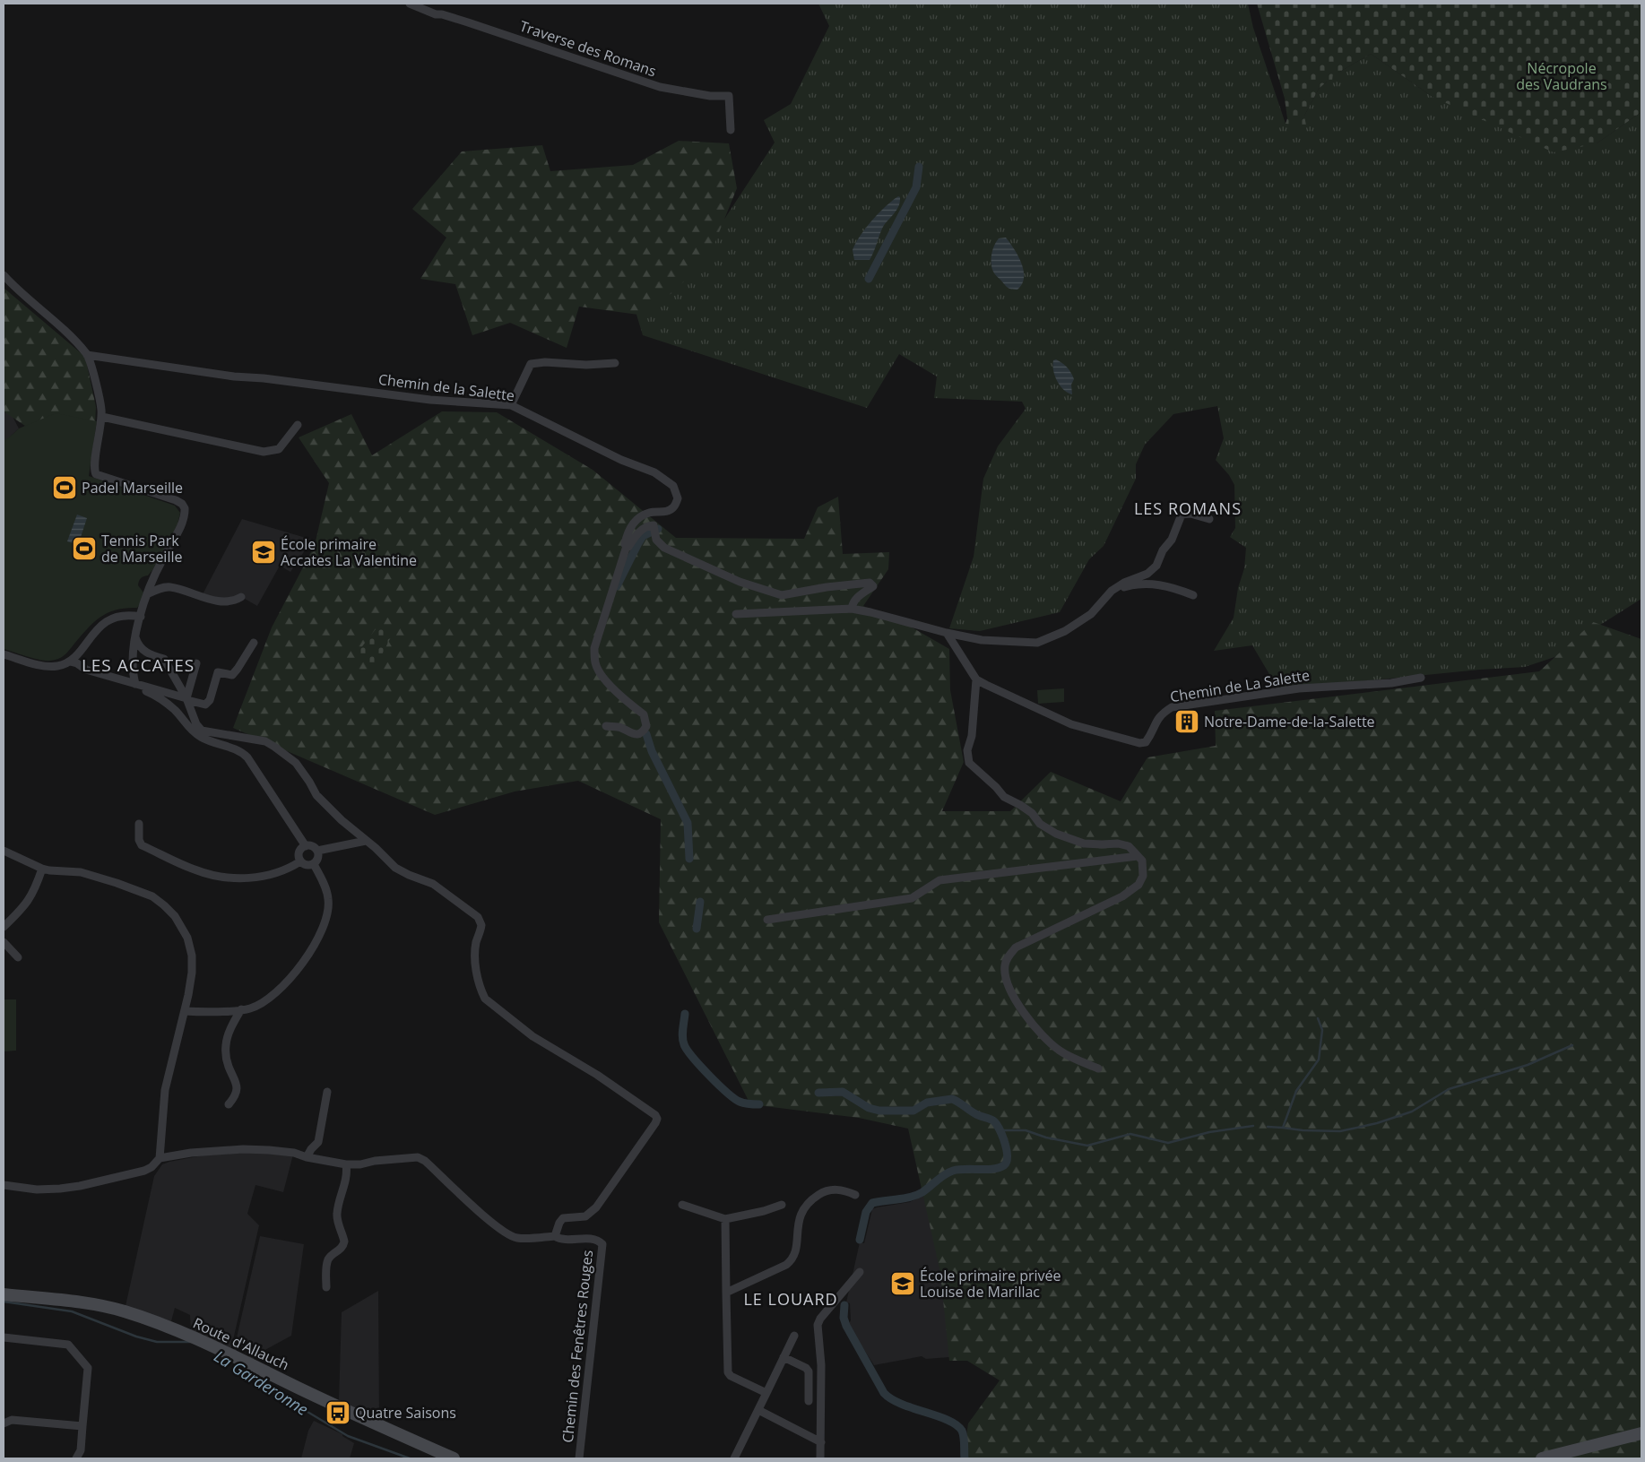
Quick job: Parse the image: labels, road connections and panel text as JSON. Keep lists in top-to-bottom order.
{
  "streets": {
    "main road": ["Route d'Allauch"],
    "street": [
      "Traverse des Romans",
      "Chemin de la Salette",
      "Chemin de La Salette",
      "Chemin des Fenêtres Rouges"
    ]
  },
  "districts": ["LES ROMANS", "LES ACCATES", "LE LOUARD"],
  "water": ["La Garderonne"],
  "parks": ["Nécropole des Vaudrans"],
  "places": {
    "sports": ["Padel Marseille", "Tennis Park de Marseille"],
    "school or university": ["École primaire Accates La Valentine", "École primaire privée Louise de Marillac"],
    "building": ["Notre-Dame-de-la-Salette"],
    "bus stop": ["Quatre Saisons"]
  }
}
